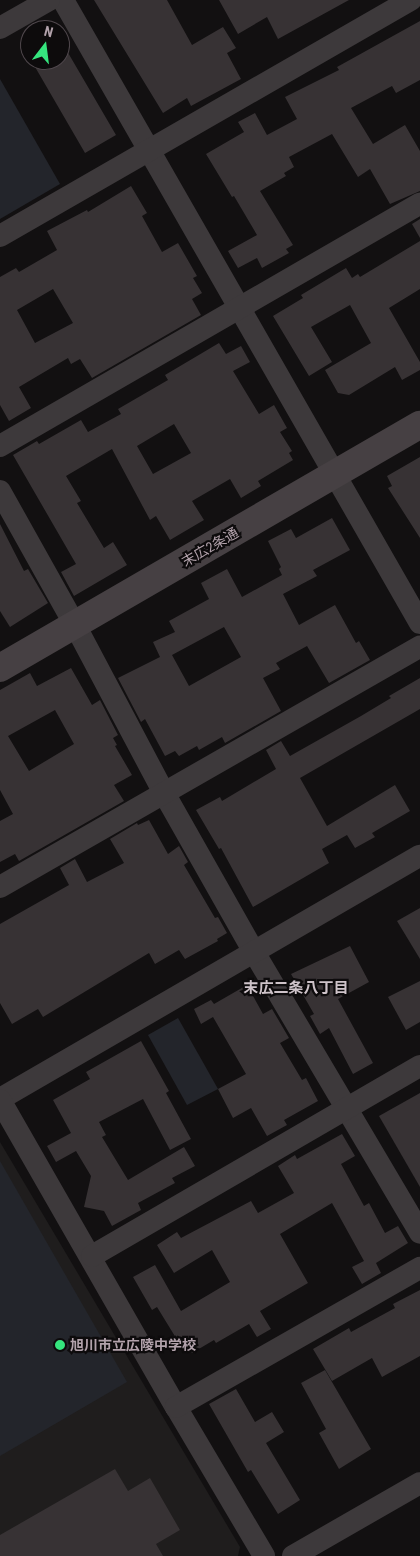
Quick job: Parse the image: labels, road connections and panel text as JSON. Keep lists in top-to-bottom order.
{
  "streets": {
    "street": ["末広2条通"]
  },
  "districts": ["末広二条八丁目"],
  "places": ["旭川市立広陵中学校"],
  "north": "top"
}
